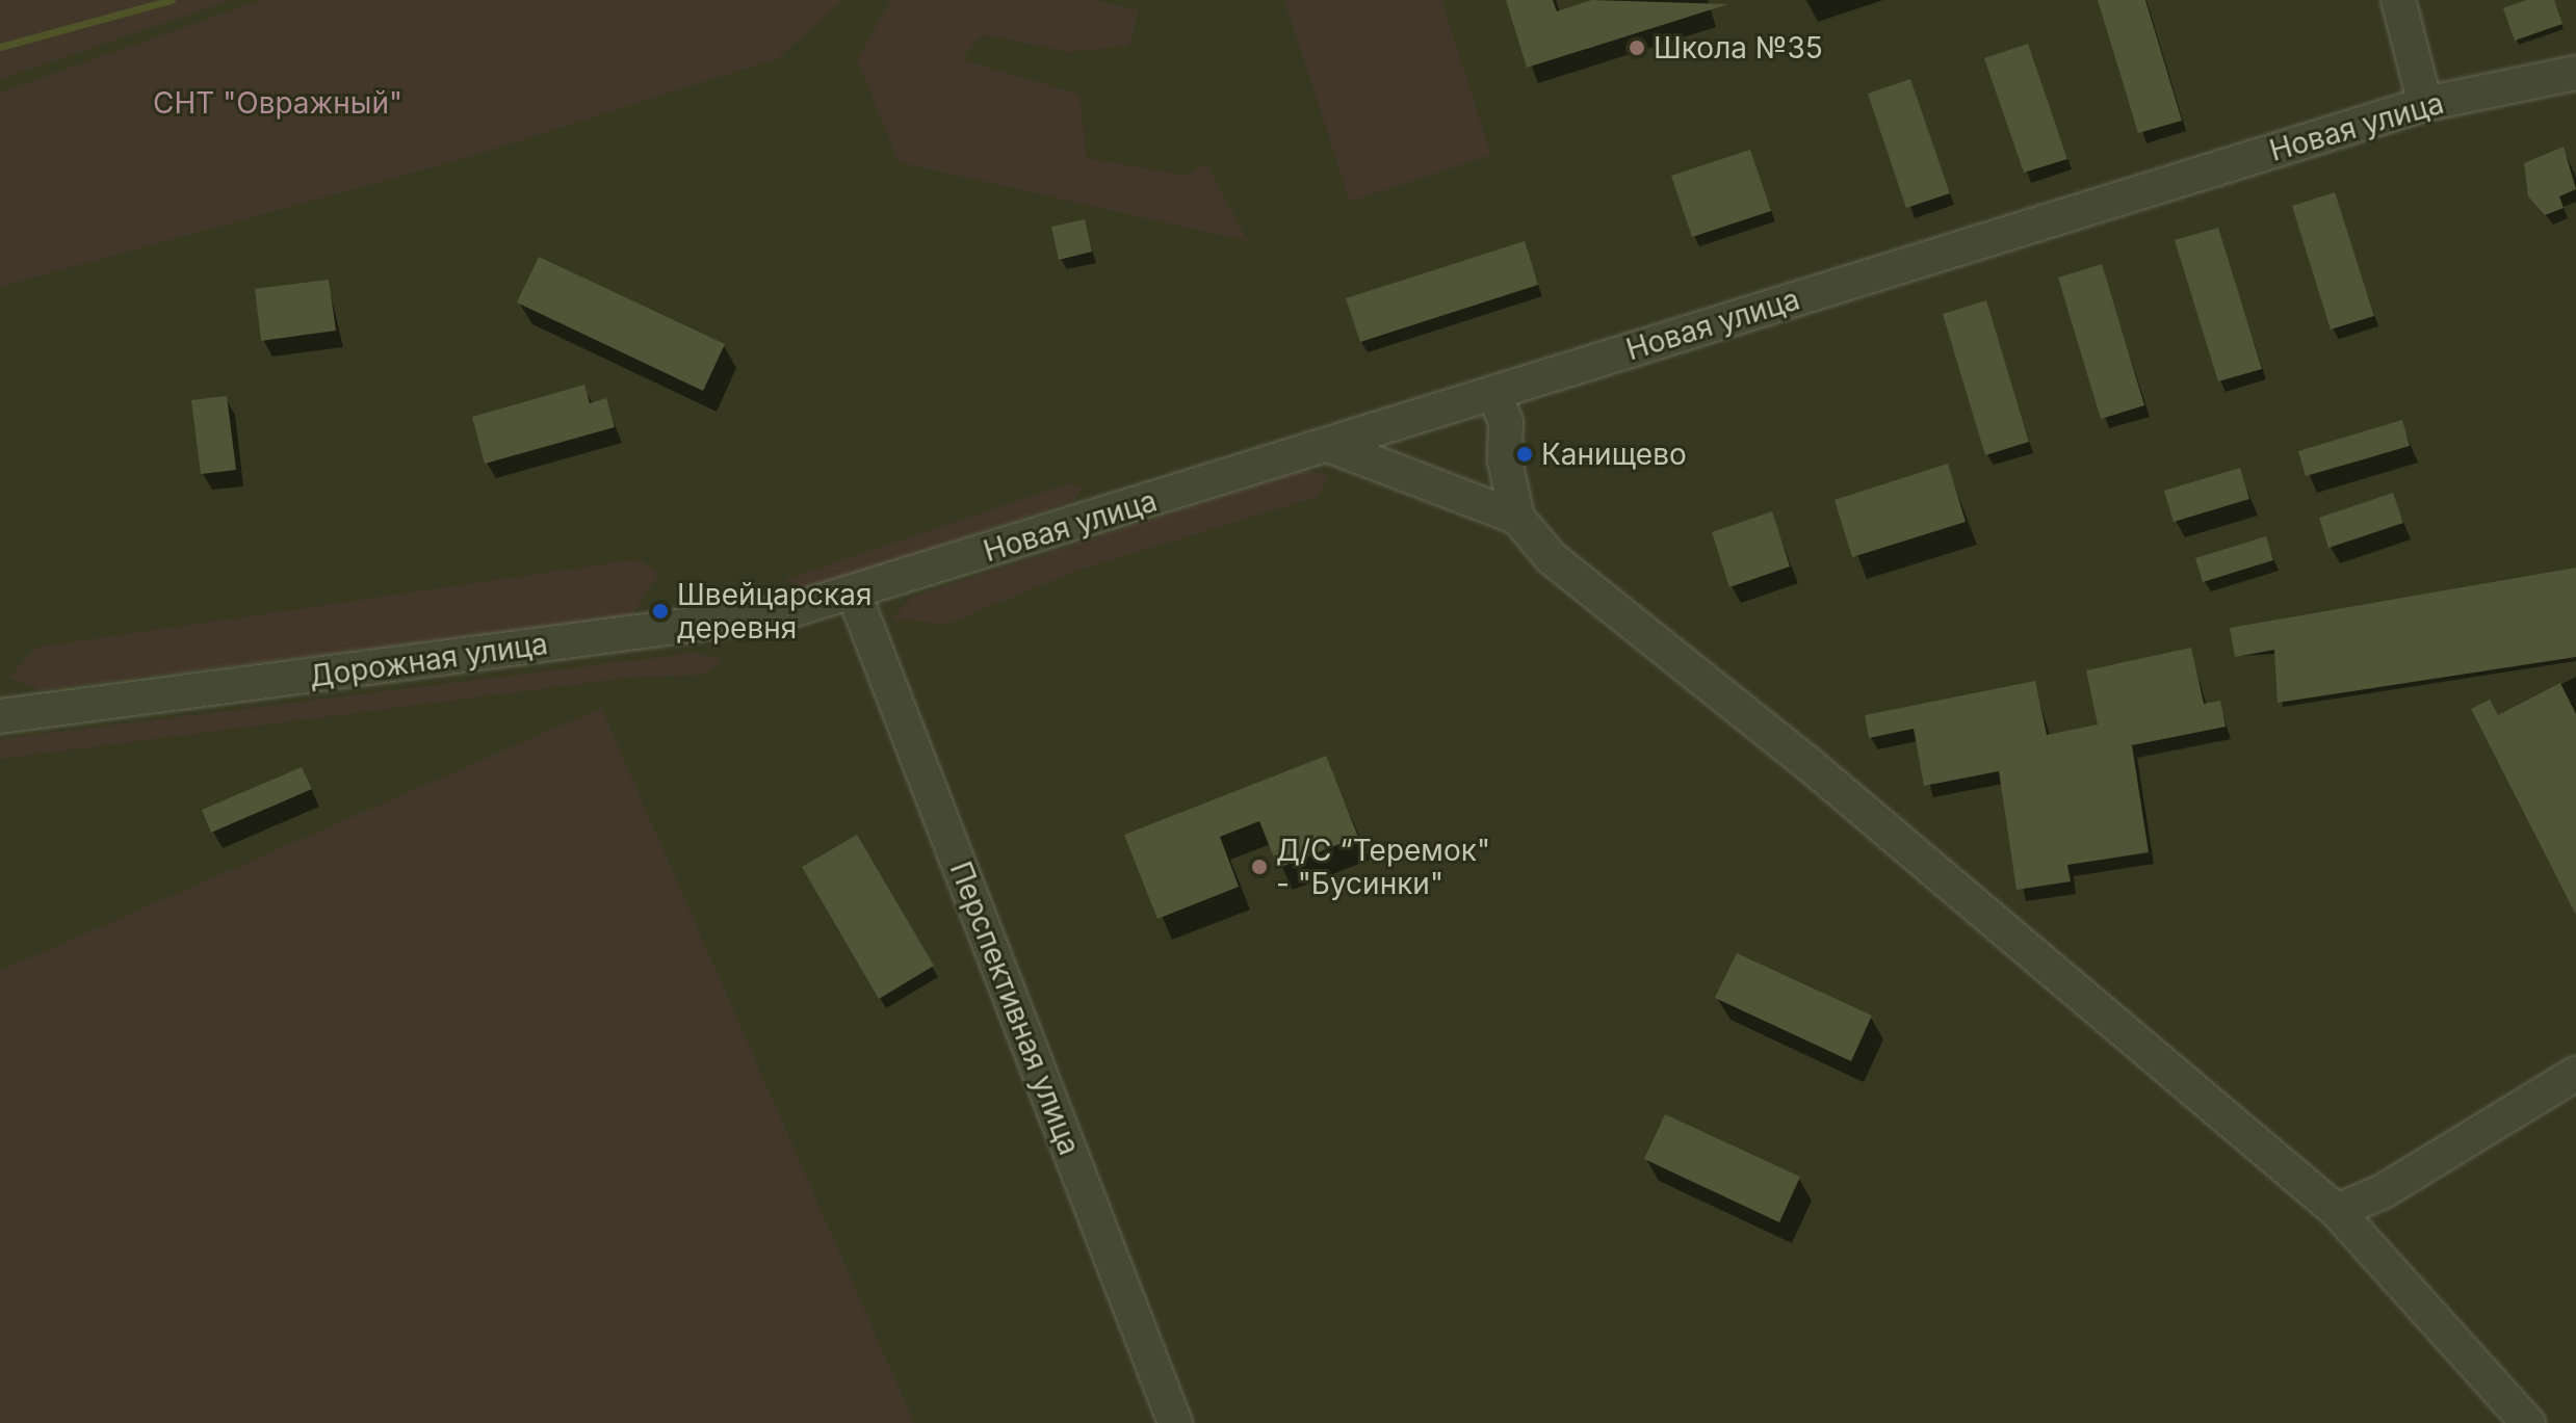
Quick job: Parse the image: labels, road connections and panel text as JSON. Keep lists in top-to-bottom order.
{
  "streets": {
    "street": ["Новая улица", "Дорожная улица", "Перспективная улица"]
  },
  "crossings": [
    ["Новая улица", "Дорожная улица"],
    ["Новая улица", "Перспективная улица"],
    ["Дорожная улица", "Перспективная улица"]
  ],
  "parks": ["СНТ \"Овражный\""],
  "places": [
    "Школа №35",
    "Канищево",
    "Швейцарская деревня",
    "Д/С “Теремок\" - \"Бусинки\""
  ]
}
